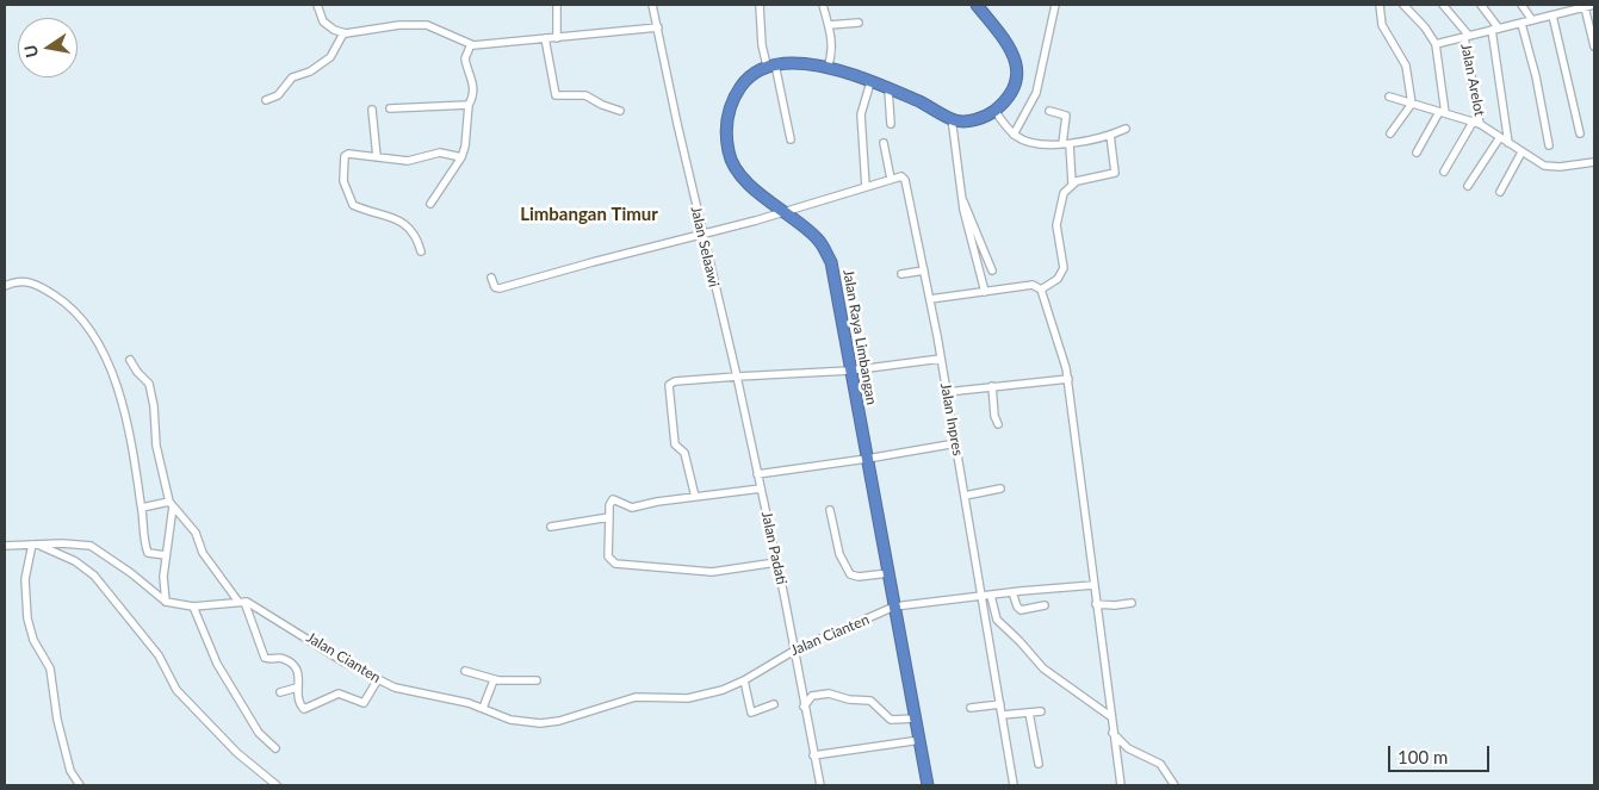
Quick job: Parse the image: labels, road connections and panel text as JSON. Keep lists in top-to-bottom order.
{
  "streets": {
    "highway": ["Jalan Raya Limbangan"],
    "street": [
      "Jalan Arelot",
      "Jalan Selaawi",
      "Jalan Inpres",
      "Jalan Padati",
      "Jalan Cianten"
    ]
  },
  "crossings": [
    ["Jalan Selaawi", "Jalan Padati"],
    ["Jalan Raya Limbangan", "Jalan Cianten"],
    ["Jalan Inpres", "Jalan Cianten"],
    ["Jalan Padati", "Jalan Cianten"]
  ],
  "districts": ["Limbangan Timur"],
  "scale_bar": "100 m",
  "north": "left"
}
